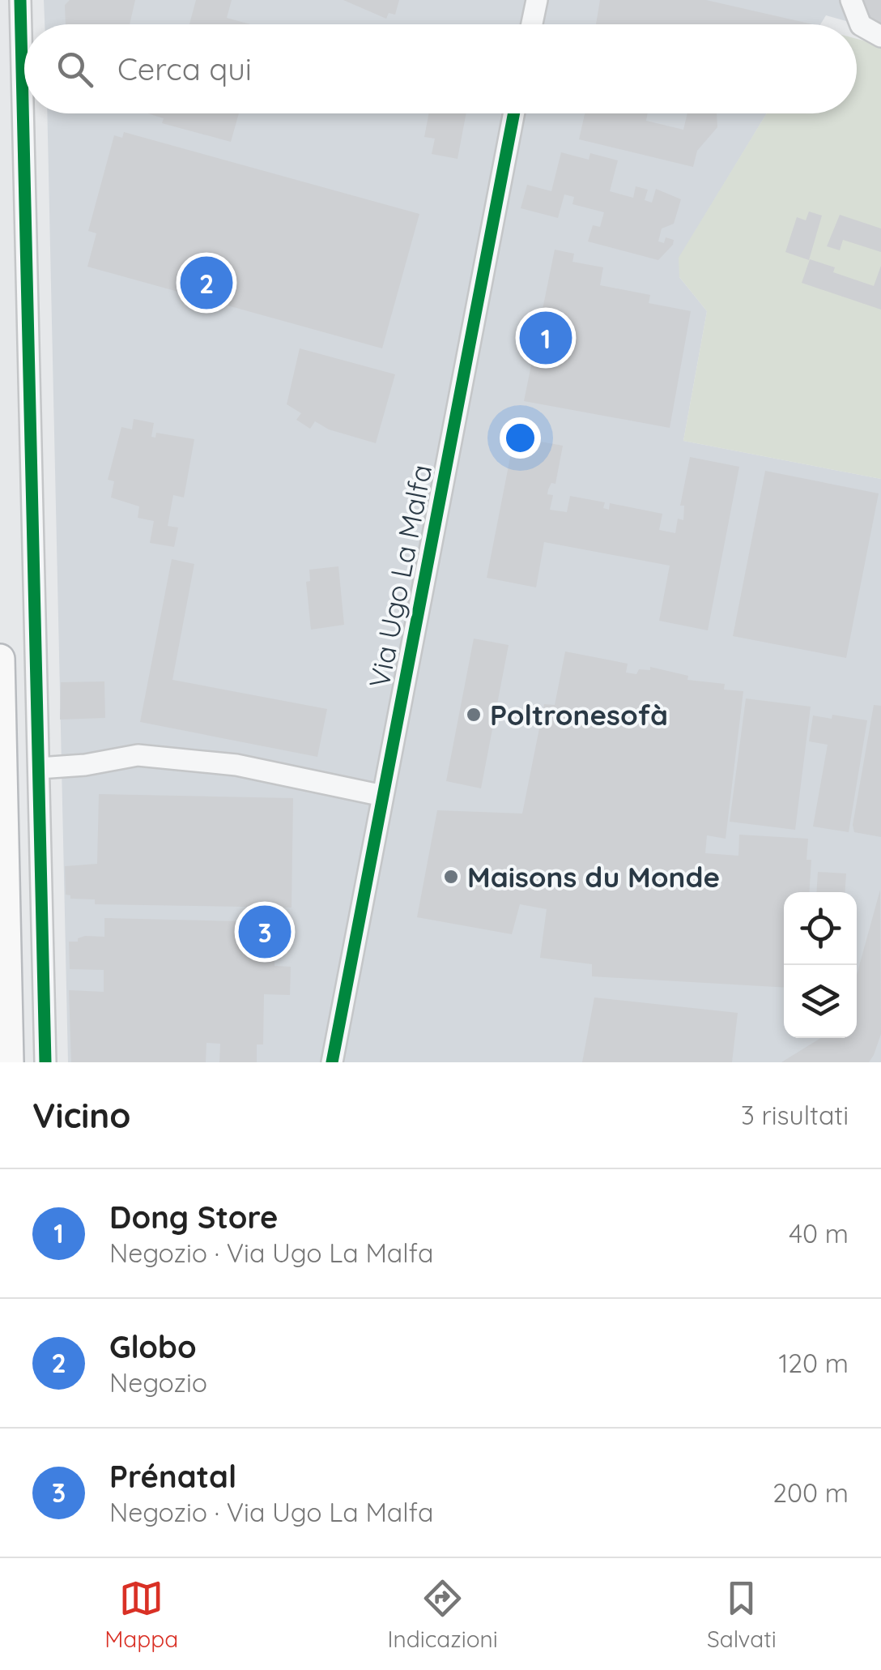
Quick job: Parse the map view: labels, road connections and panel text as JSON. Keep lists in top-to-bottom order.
{
  "streets": {
    "street": ["Via Ugo La Malfa"]
  },
  "places": ["Poltronesofà", "Maisons du Monde"],
  "page": {
    "search": "Cerca qui",
    "pins": ["2", "1", "3"],
    "heading": ["Vicino", "3 risultati"],
    "list": [
      {
        "mark": "1",
        "name": "Dong Store",
        "note": "Negozio · Via Ugo La Malfa",
        "value": "40 m"
      },
      {
        "mark": "2",
        "name": "Globo",
        "note": "Negozio",
        "value": "120 m"
      },
      {
        "mark": "3",
        "name": "Prénatal",
        "note": "Negozio · Via Ugo La Malfa",
        "value": "200 m"
      }
    ],
    "nav": ["Mappa", "Indicazioni", "Salvati"]
  }
}
